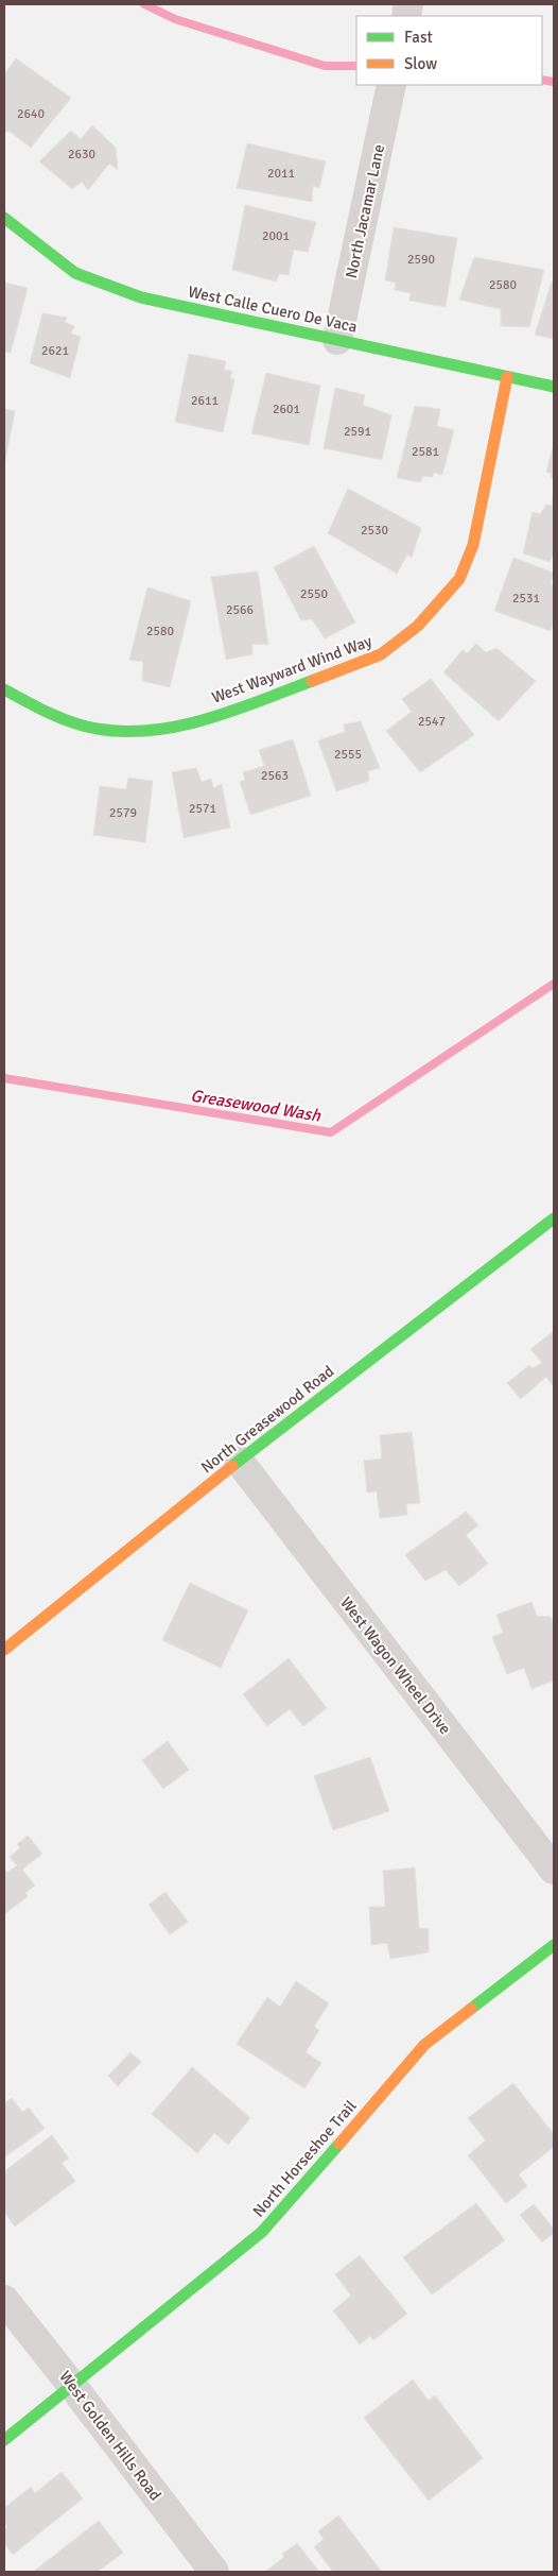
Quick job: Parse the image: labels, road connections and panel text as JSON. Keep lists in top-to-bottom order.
{
  "streets": {
    "street": [
      "North Jacamar Lane",
      "West Calle Cuero De Vaca",
      "West Wayward Wind Way",
      "North Greasewood Road",
      "West Wagon Wheel Drive",
      "North Horseshoe Trail",
      "West Golden Hills Road"
    ]
  },
  "crossings": [
    ["North Jacamar Lane", "West Calle Cuero De Vaca"],
    ["West Calle Cuero De Vaca", "West Wayward Wind Way"],
    ["North Greasewood Road", "West Wagon Wheel Drive"],
    ["North Horseshoe Trail", "West Golden Hills Road"]
  ],
  "water": ["Greasewood Wash"],
  "house_numbers": [
    "2640",
    "2630",
    "2011",
    "2001",
    "2590",
    "2580",
    "2621",
    "2611",
    "2601",
    "2591",
    "2581",
    "2530",
    "2550",
    "2531",
    "2566",
    "2580",
    "2547",
    "2555",
    "2563",
    "2571",
    "2579"
  ],
  "legend": ["Fast", "Slow"]
}
